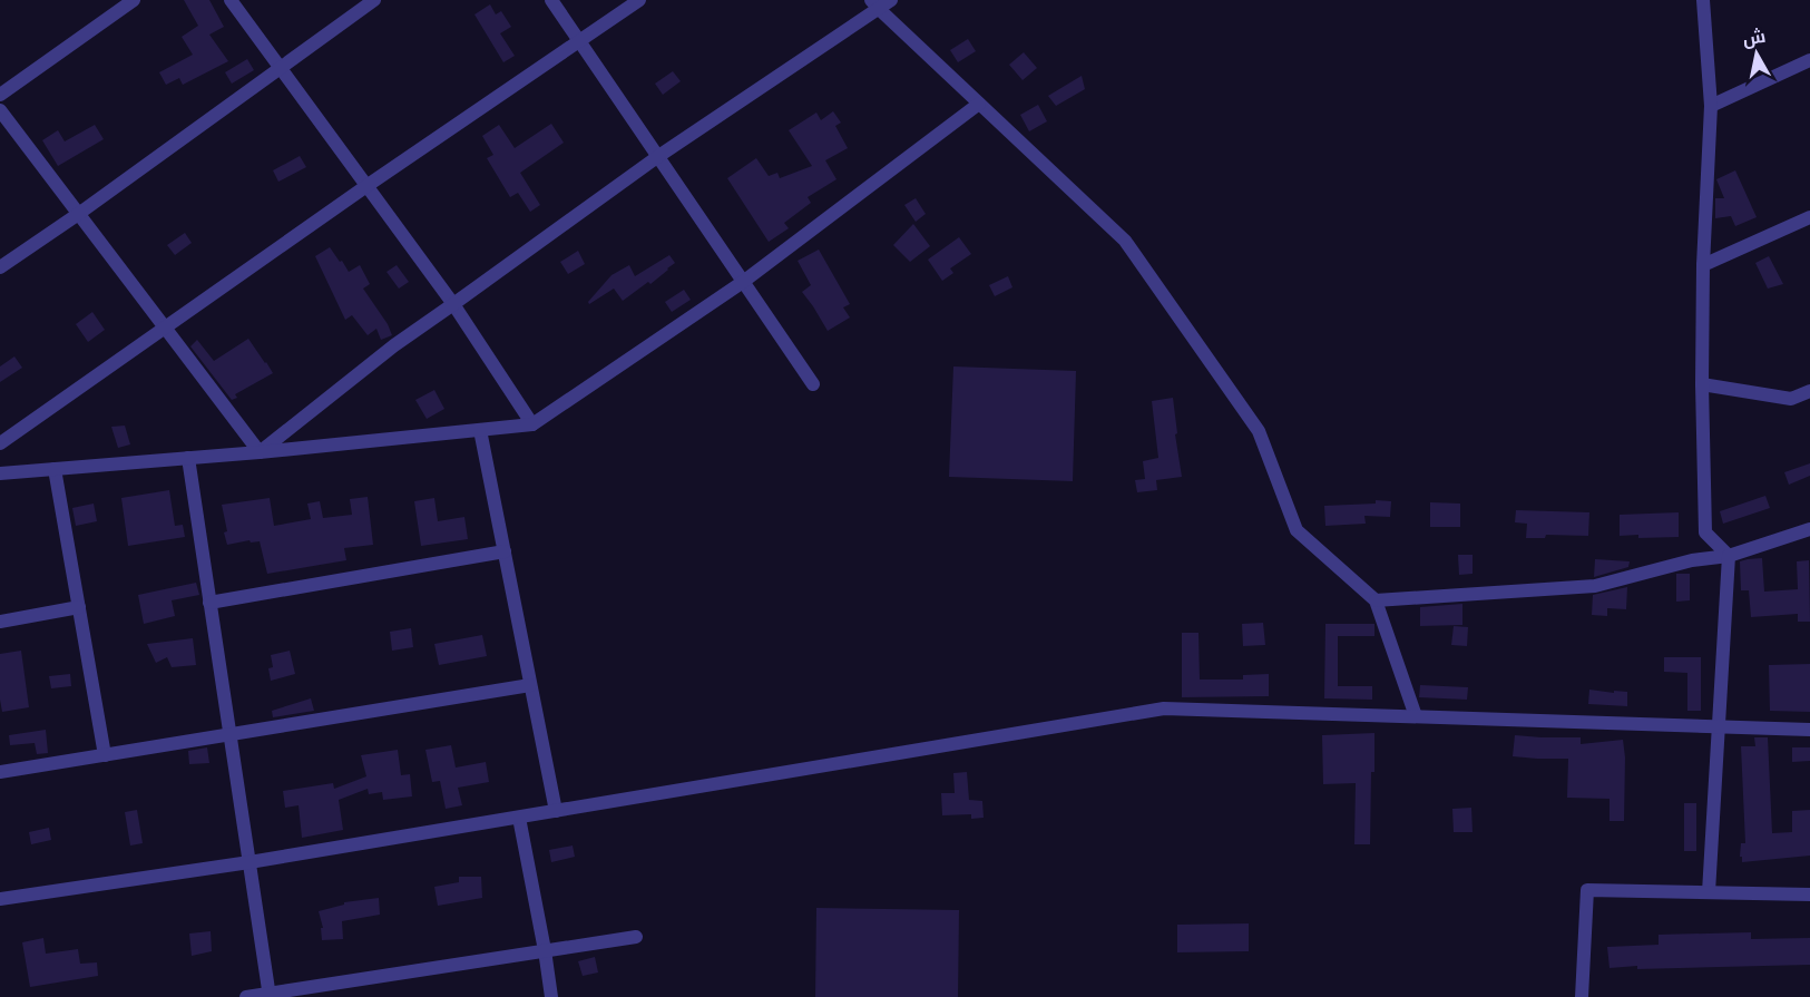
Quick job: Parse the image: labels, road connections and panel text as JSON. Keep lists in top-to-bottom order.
{
  "north": "top"
}
